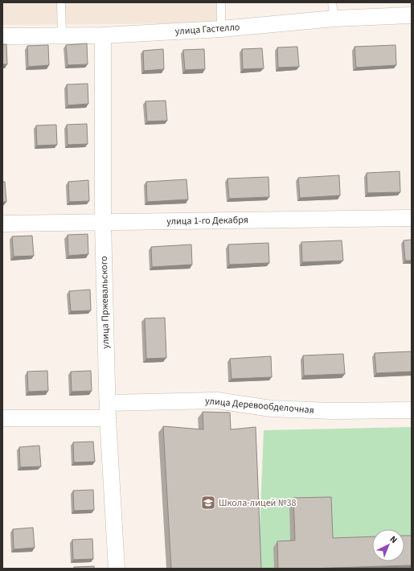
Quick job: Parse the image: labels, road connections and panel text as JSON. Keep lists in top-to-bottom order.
{
  "streets": {
    "street": [
      "улица Гастелло",
      "улица 1-го Декабря",
      "улица Пржевальского",
      "улица Деревообделочная"
    ]
  },
  "crossings": [
    ["улица Гастелло", "улица Пржевальского"],
    ["улица 1-го Декабря", "улица Пржевальского"],
    ["улица Пржевальского", "улица Деревообделочная"]
  ],
  "places": {
    "school or university": ["Школа-лицей №38"]
  },
  "north": "top right"
}
